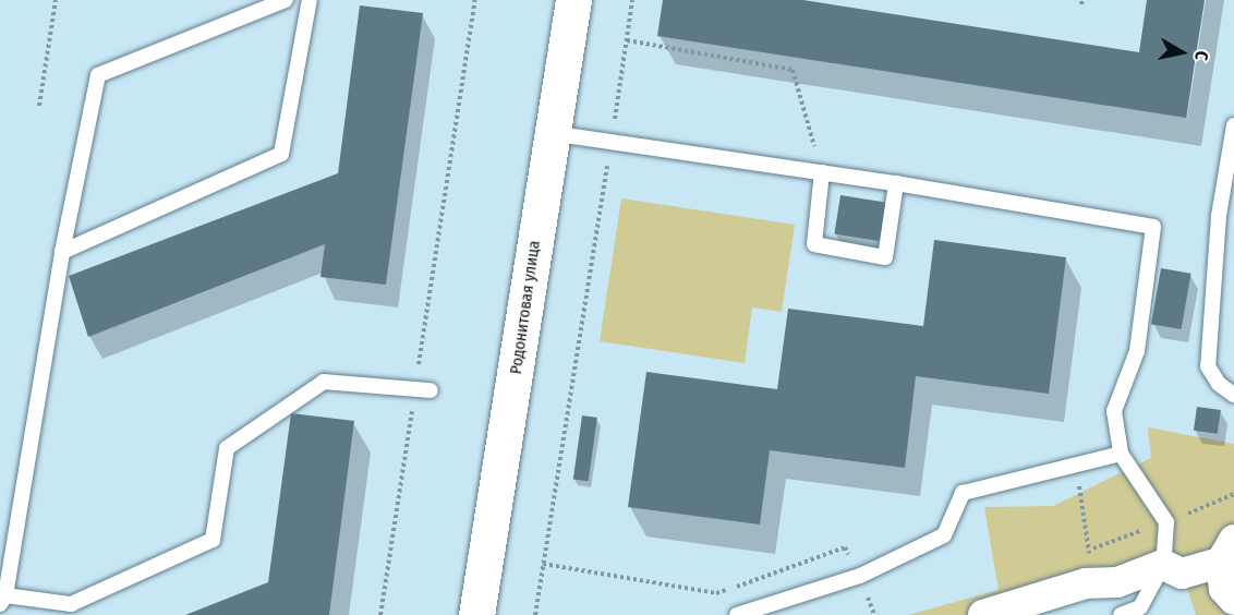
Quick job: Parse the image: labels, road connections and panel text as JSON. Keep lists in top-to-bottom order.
{
  "streets": {
    "street": ["Родонитовая улица"]
  },
  "north": "right"
}
